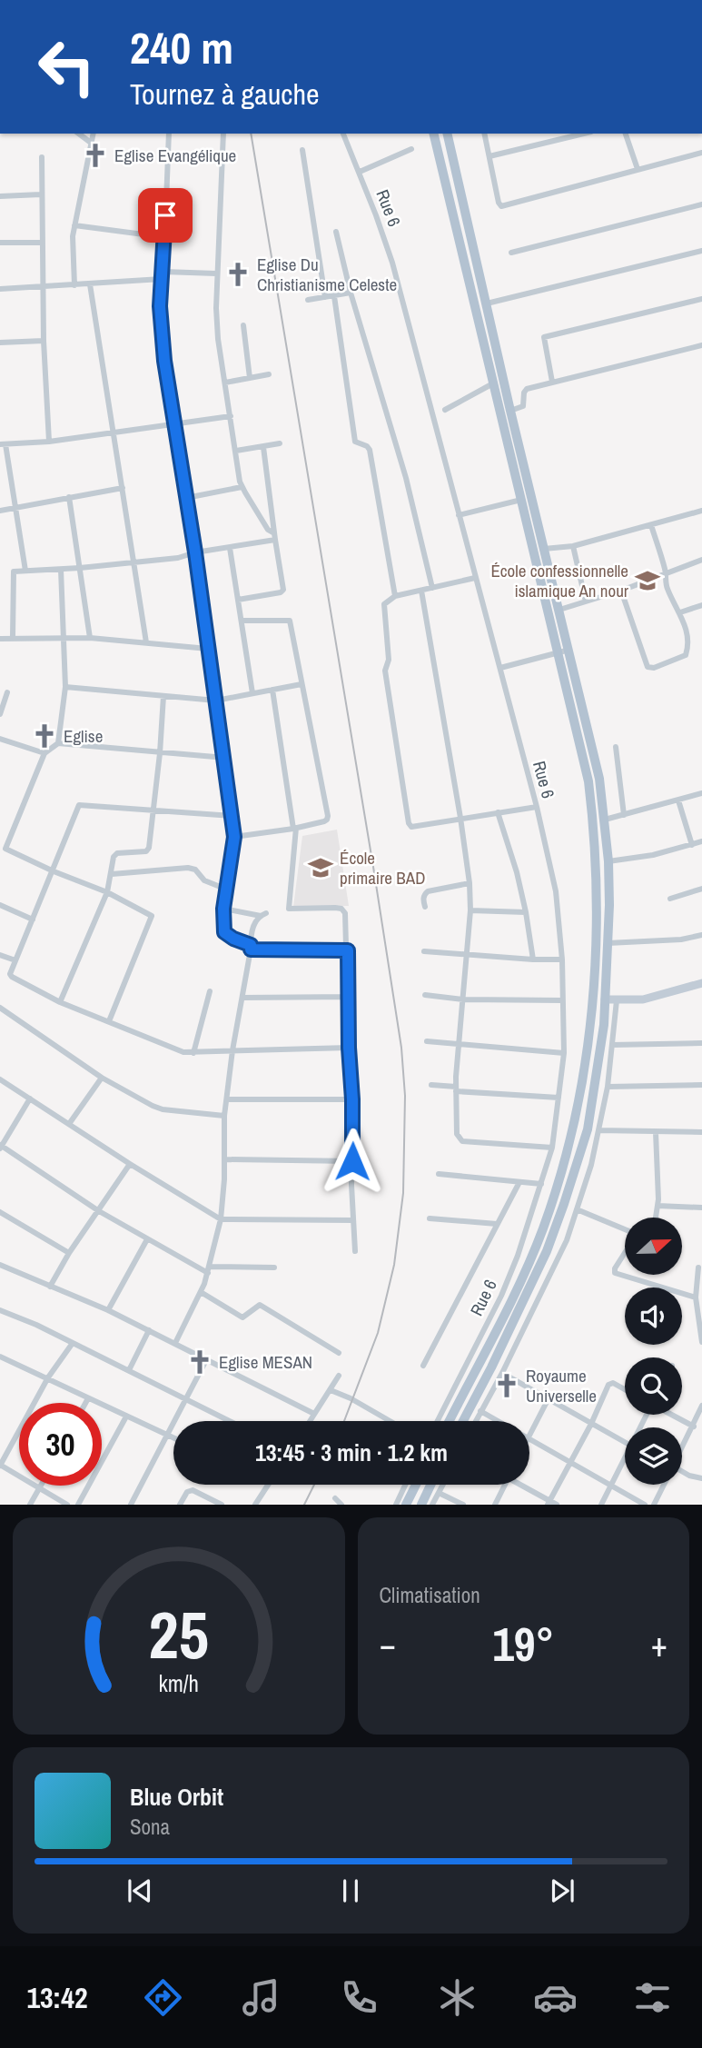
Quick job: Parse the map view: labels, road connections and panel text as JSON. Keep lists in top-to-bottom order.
{
  "streets": {
    "street": ["Rue 6"]
  },
  "places": {
    "church": [
      "Eglise Evangélique",
      "Eglise Du Christianisme Celeste",
      "Eglise",
      "Eglise MESAN",
      "Royaume Universelle"
    ],
    "school or university": ["École confessionnelle islamique An nour", "École primaire BAD"]
  },
  "north": "right",
  "page": {
    "turn": ["240 m", "Tournez à gauche"],
    "limit": "30",
    "trip": "13:45 · 3 min · 1.2 km",
    "tile": "Climatisation",
    "heat": ["−", "19°", "+"],
    "song": ["Blue Orbit", "Sona"],
    "tabs": "13:42",
    "gauge": ["25", "km/h"]
  }
}
